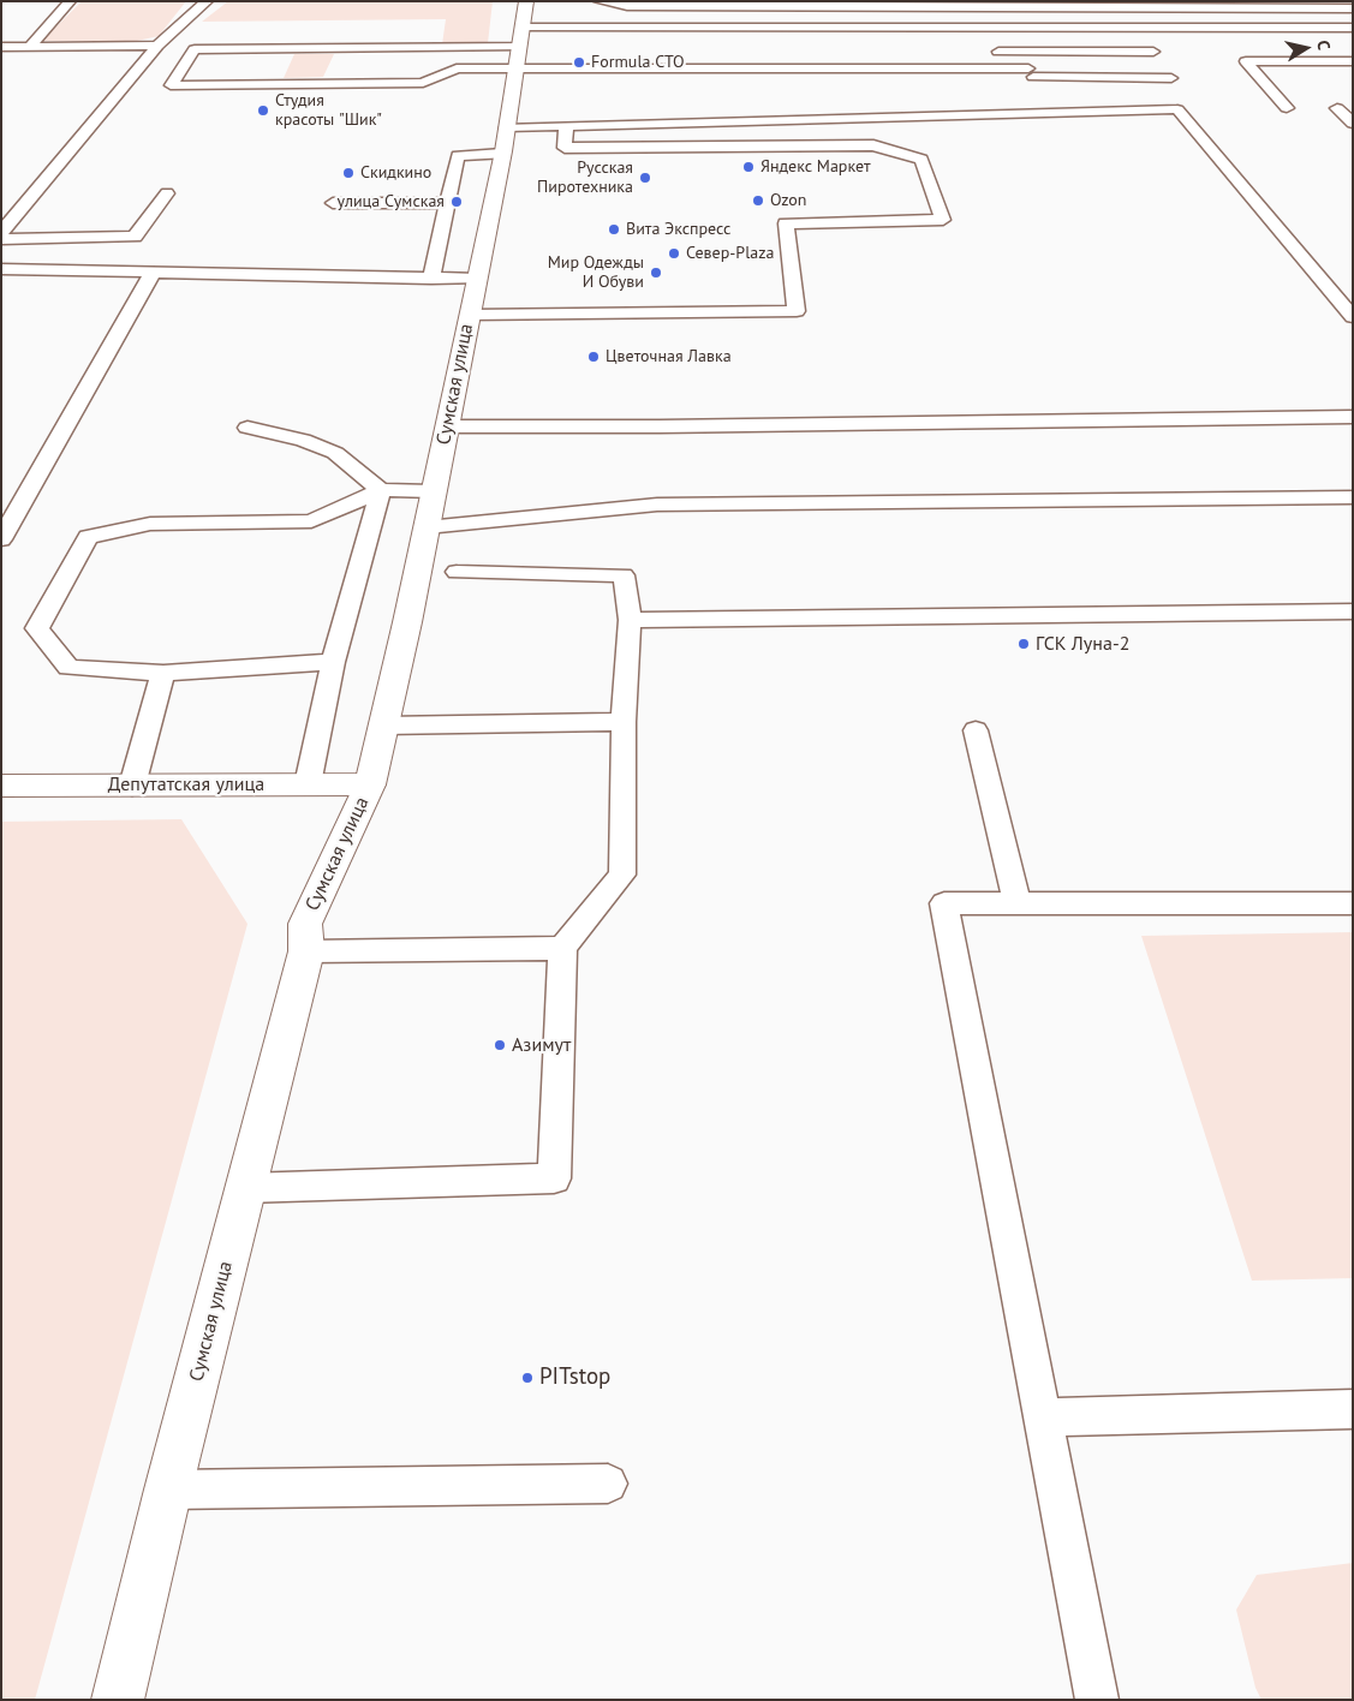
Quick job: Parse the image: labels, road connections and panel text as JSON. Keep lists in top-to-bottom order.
{
  "streets": {
    "street": ["Сумская улица", "Депутатская улица"]
  },
  "crossings": [
    ["Сумская улица", "Депутатская улица"]
  ],
  "places": [
    "Formula СТО",
    "Студия красоты \"Шик\"",
    "Яндекс Маркет",
    "Скидкино",
    "Русская Пиротехника",
    "Ozon",
    "улица Сумская",
    "Вита Экспресс",
    "Север-Plaza",
    "Мир Одежды И Обуви",
    "Цветочная Лавка",
    "ГСК Луна-2",
    "Азимут",
    "PITstop"
  ],
  "north": "right"
}
